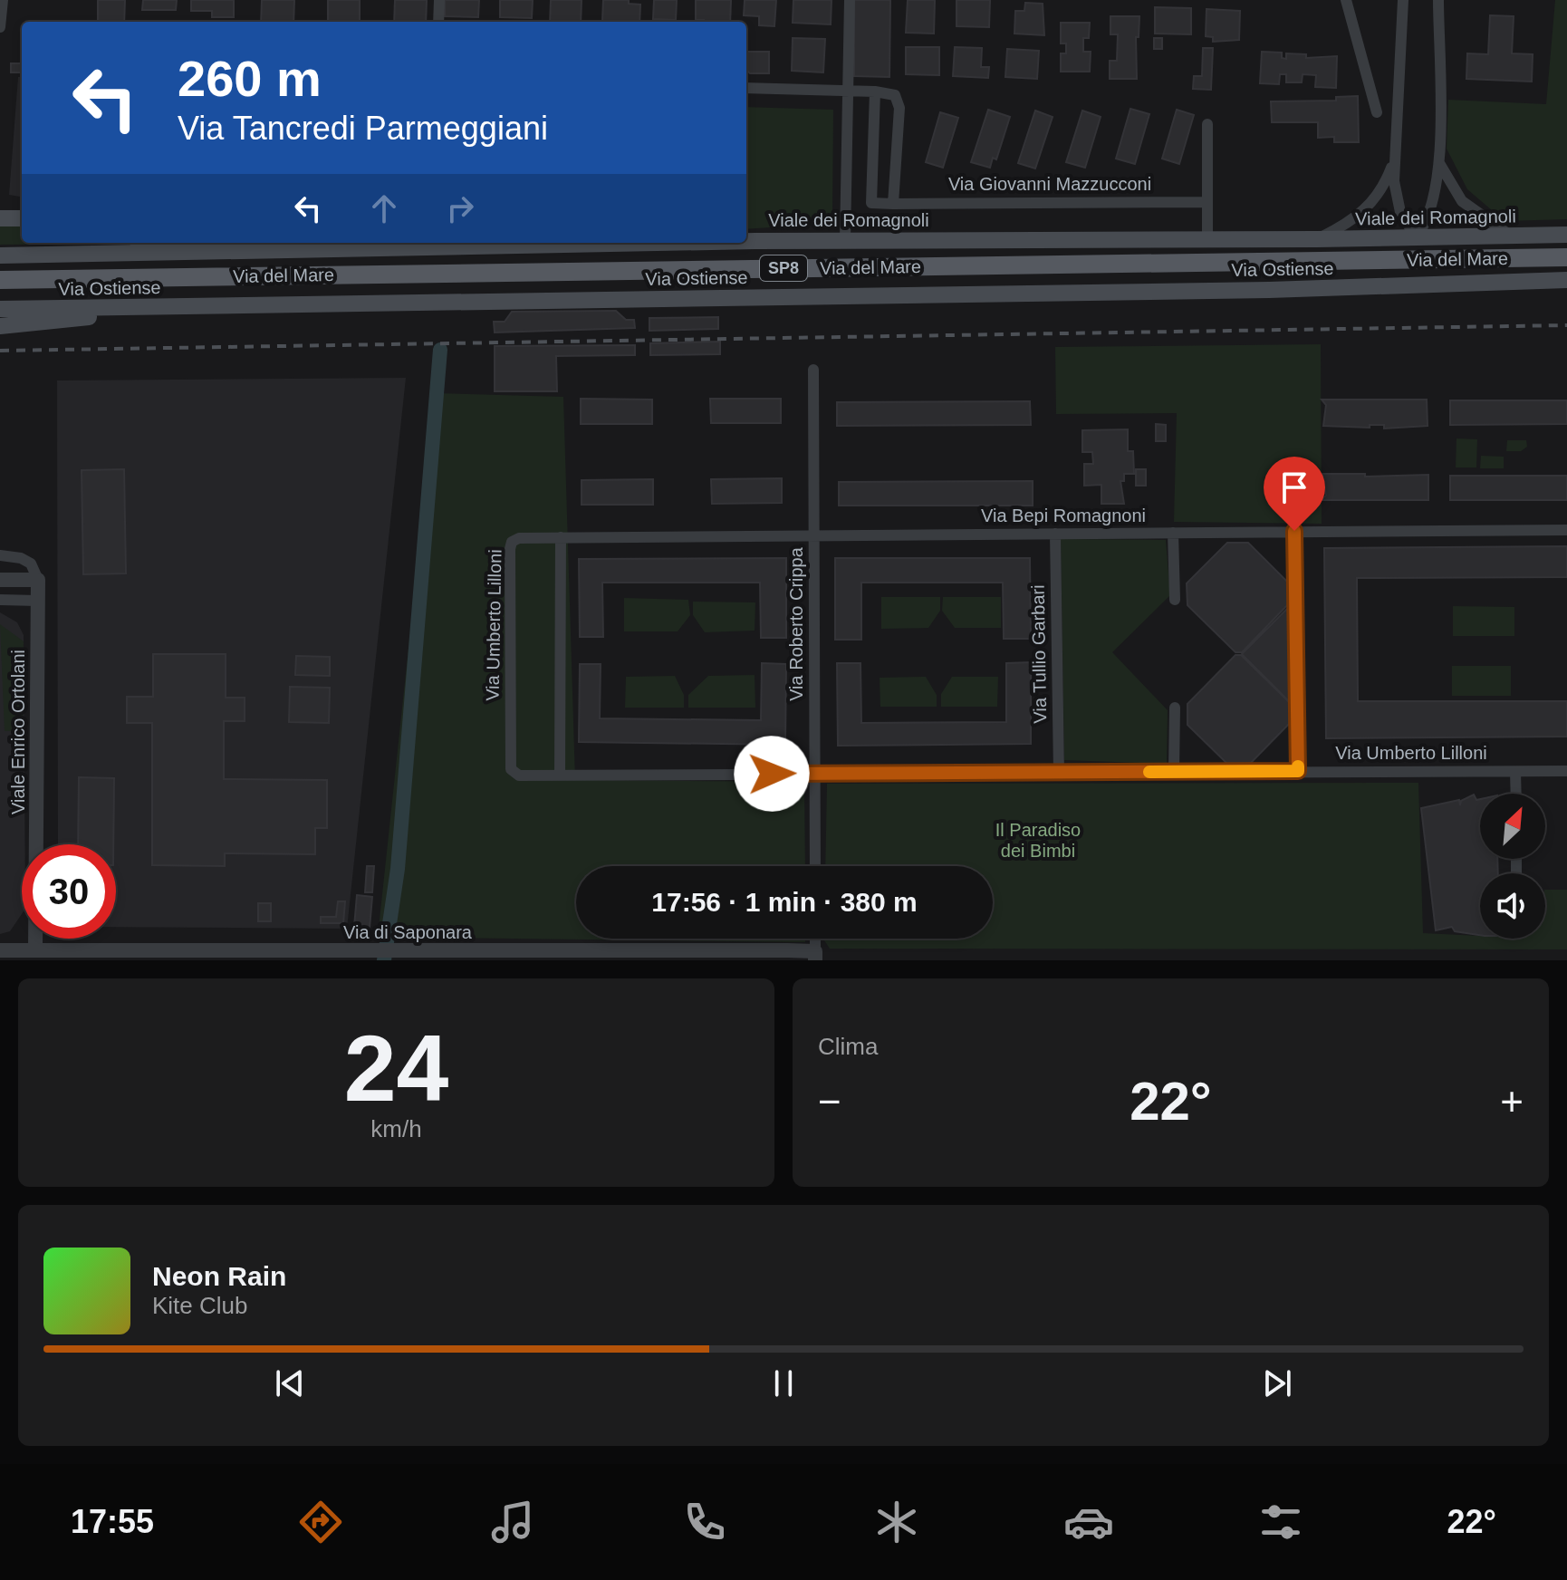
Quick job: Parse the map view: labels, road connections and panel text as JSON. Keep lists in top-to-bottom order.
{
  "streets": {
    "main road": [
      "Viale dei Romagnoli",
      "Via del Mare",
      "SP8",
      "Via Ostiense"
    ],
    "street": [
      "Via Giovanni Mazzucconi",
      "Via Bepi Romagnoni",
      "Via Roberto Crippa",
      "Via Umberto Lilloni",
      "Via Tullio Garbari",
      "Viale Enrico Ortolani",
      "Via di Saponara"
    ]
  },
  "crossings": [
    ["Via Bepi Romagnoni", "Via Roberto Crippa"],
    ["Via Bepi Romagnoni", "Via Umberto Lilloni"],
    ["Via Bepi Romagnoni", "Via Tullio Garbari"],
    ["Via Roberto Crippa", "Via Umberto Lilloni"],
    ["Via Umberto Lilloni", "Via Tullio Garbari"],
    ["Viale Enrico Ortolani", "Via di Saponara"]
  ],
  "parks": ["Il Paradiso dei Bimbi"],
  "north": "top right",
  "page": {
    "turn": ["260 m", "Via Tancredi Parmeggiani"],
    "limit": "30",
    "trip": "17:56 · 1 min · 380 m",
    "tile": [
      ["24", "km/h"],
      "Clima"
    ],
    "heat": ["−", "22°", "+"],
    "song": ["Neon Rain", "Kite Club"],
    "tabs": ["17:55", "22°"]
  }
}
